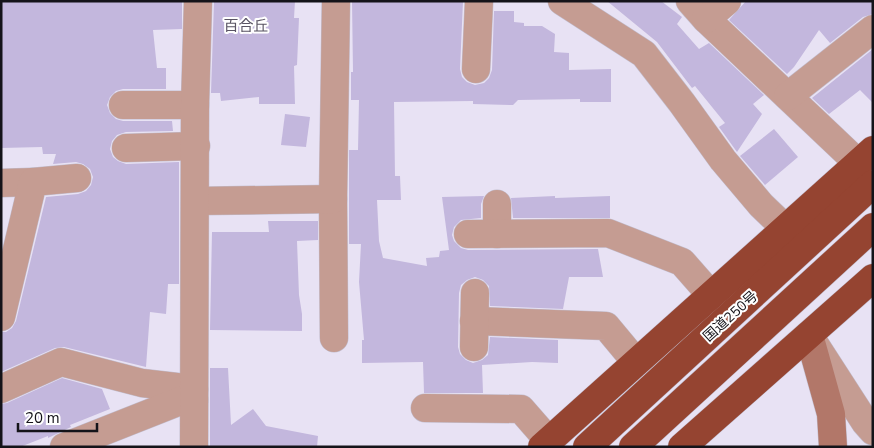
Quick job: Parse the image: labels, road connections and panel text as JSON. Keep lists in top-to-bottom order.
{
  "streets": {
    "highway": ["国道250号"]
  },
  "districts": ["百合丘"],
  "scale_bar": "20 m"
}
